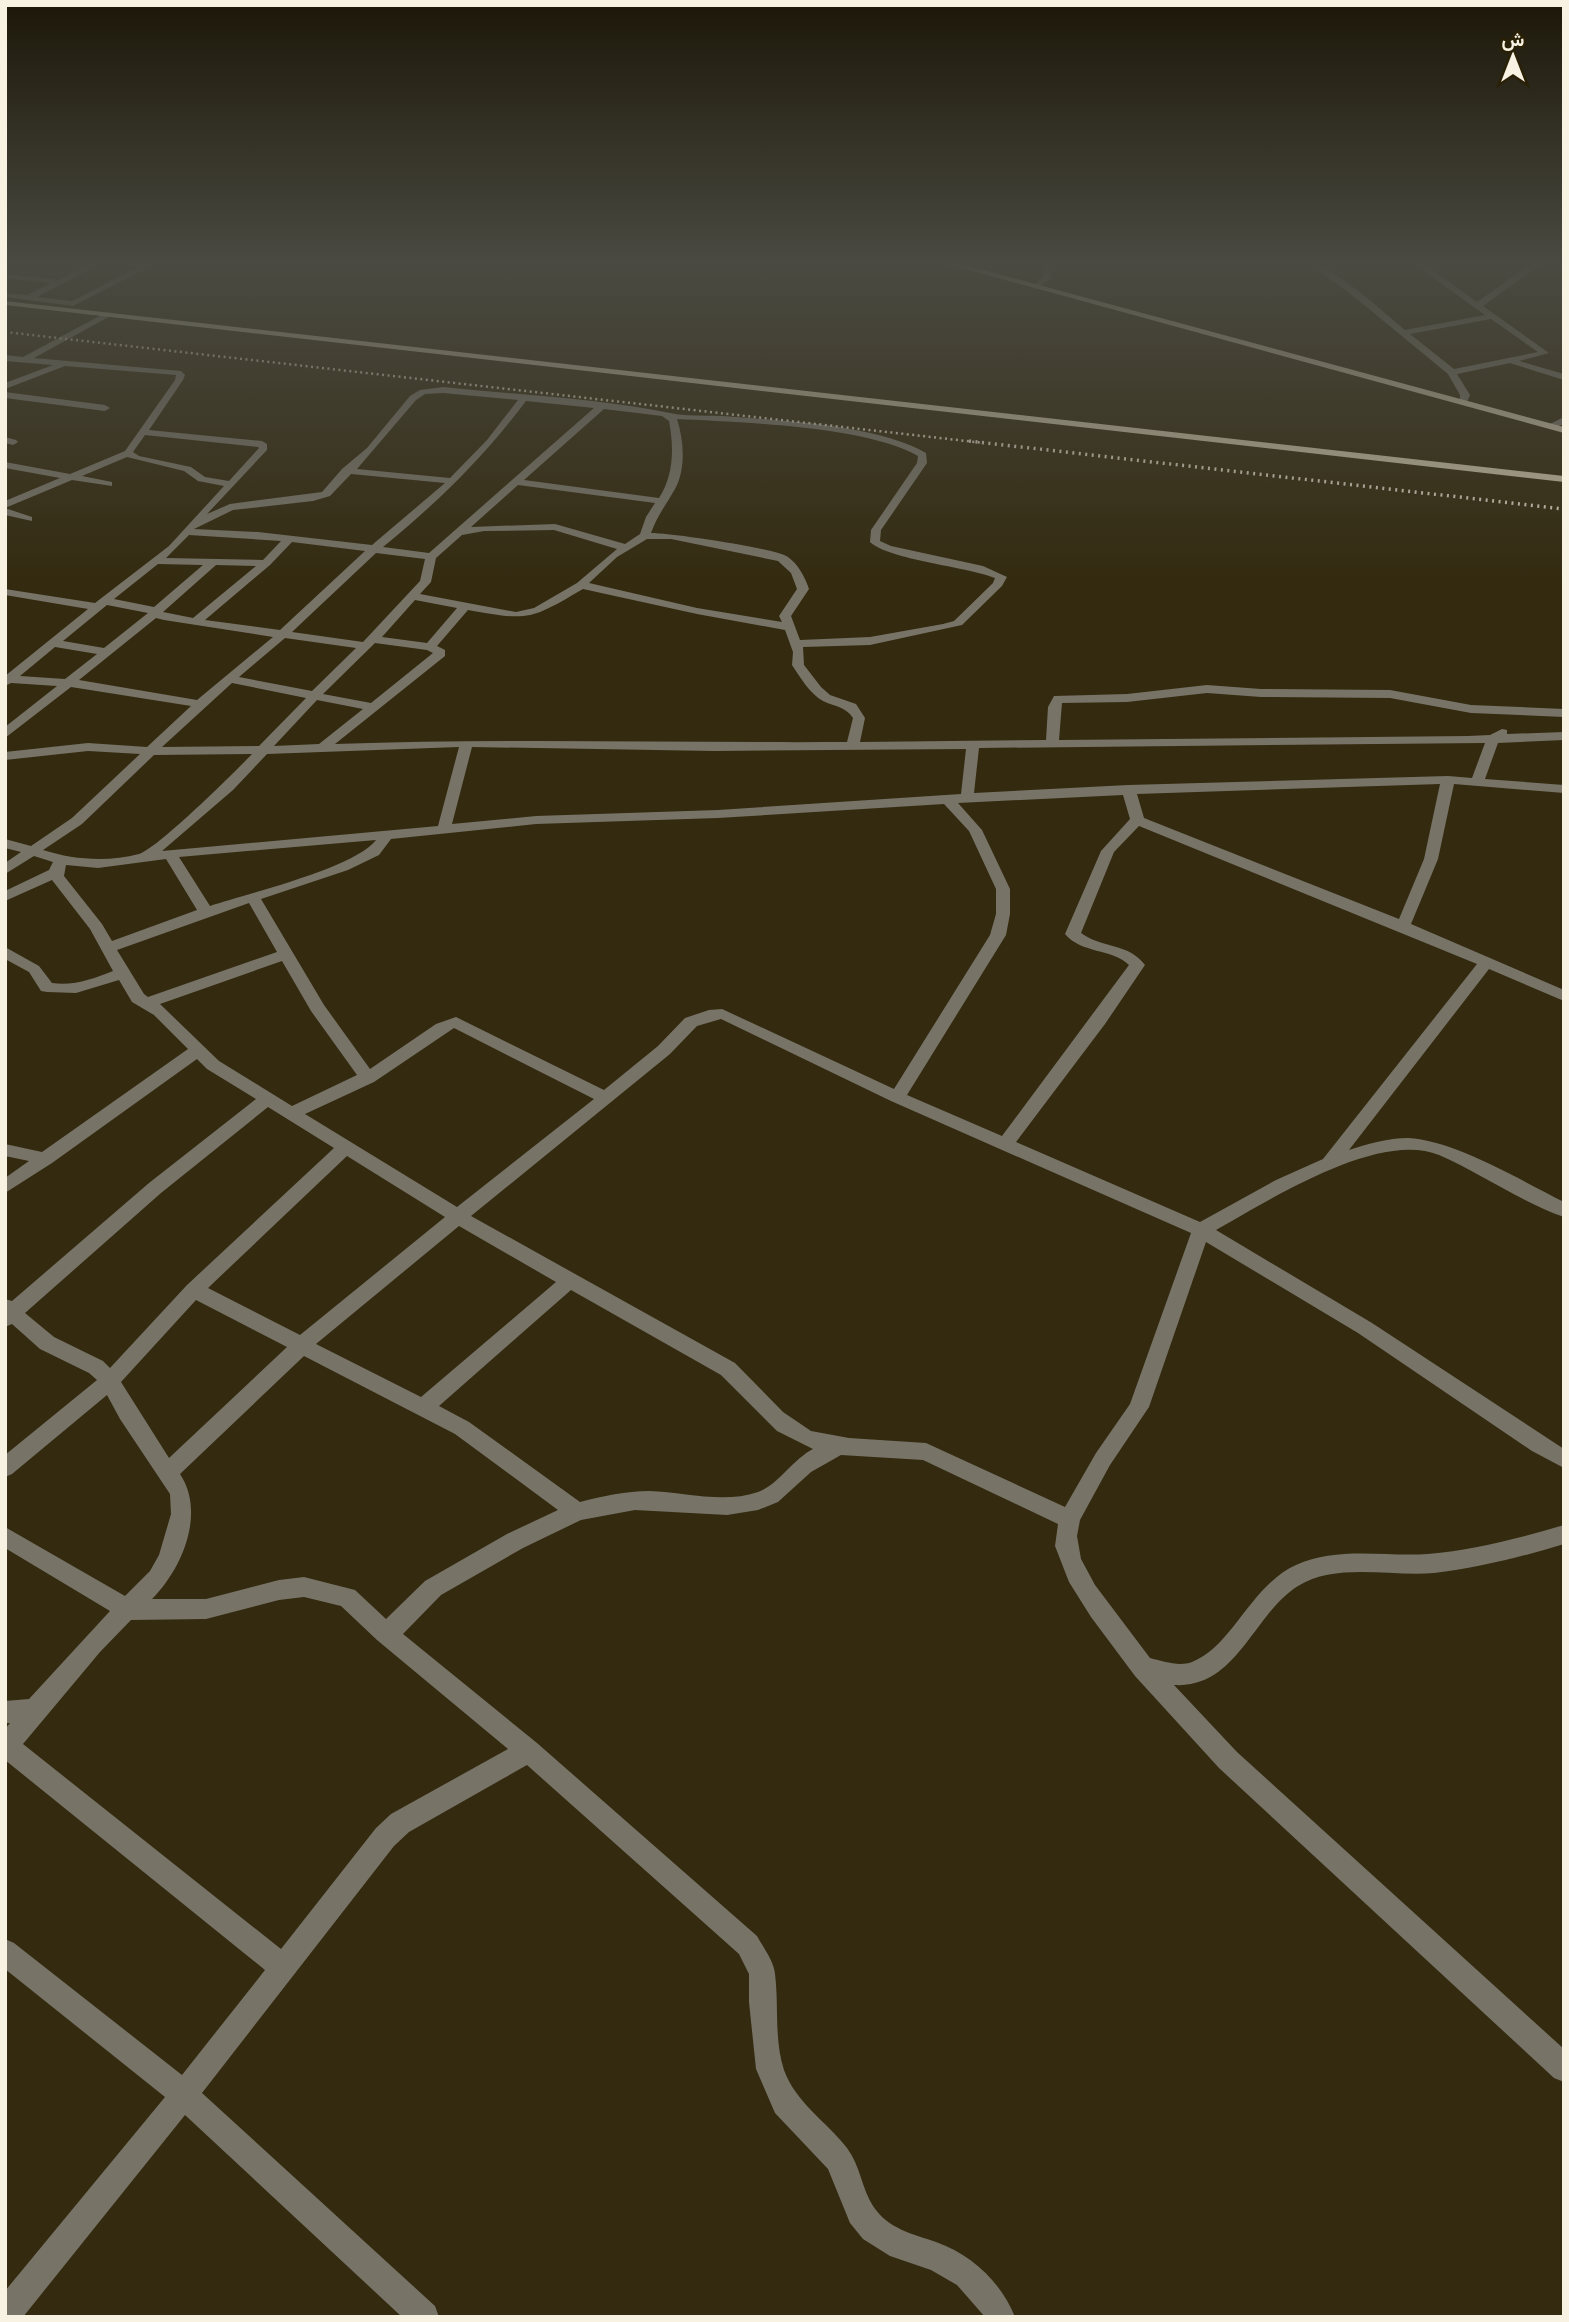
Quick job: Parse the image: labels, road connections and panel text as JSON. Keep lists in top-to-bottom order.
{
  "north": "top"
}
